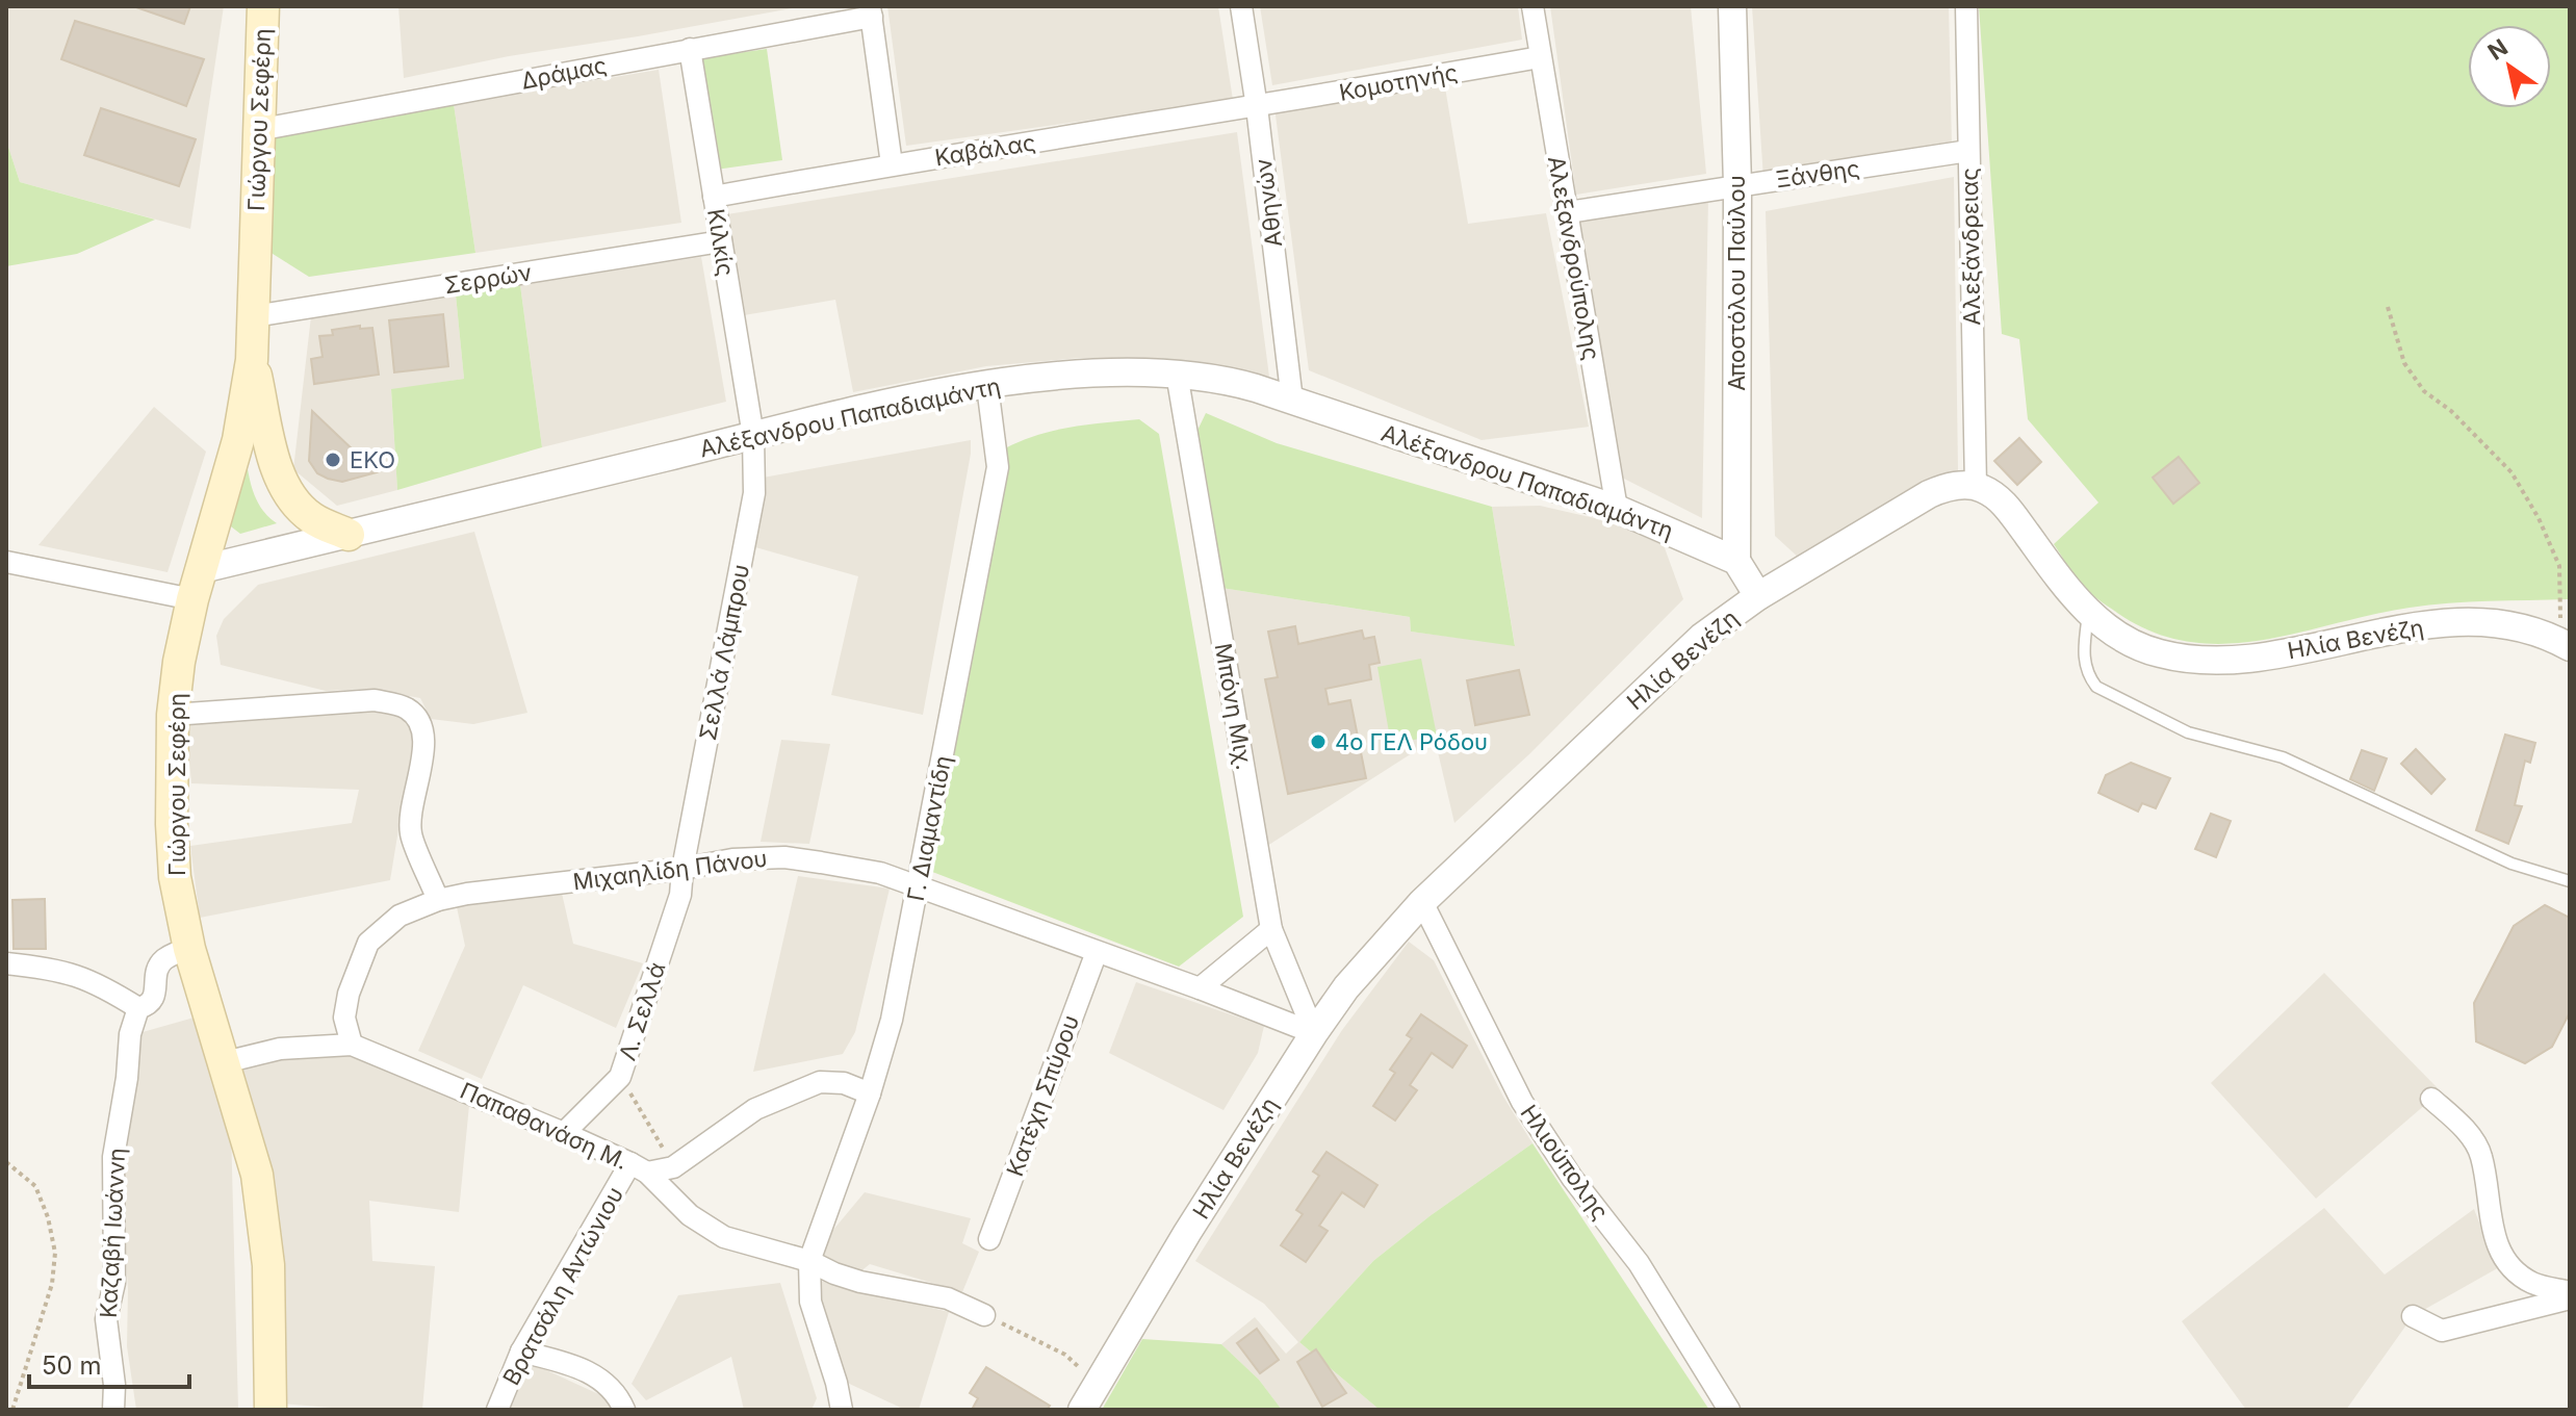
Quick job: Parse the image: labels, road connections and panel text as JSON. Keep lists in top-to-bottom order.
{
  "streets": {
    "main road": ["Γιώργου Σεφέρη"],
    "street": [
      "Δράμας",
      "Κομοτηνής",
      "Καβάλας",
      "Ξάνθης",
      "Αθηνών",
      "Κιλκίς",
      "Αλεξάνδρειας",
      "Αλεξανδρούπολης",
      "Σερρών",
      "Αποστόλου Παύλου",
      "Αλέξανδρου Παπαδιαμάντη",
      "Ηλία Βενέζη",
      "Σελλά Λάμπρου",
      "Μπόνη Μιχ.",
      "Γ. Διαμαντίδη",
      "Μιχαηλίδη Πάνου",
      "Λ. Σελλά",
      "Κατέχη Σπύρου",
      "Παπαθανάση Μ.",
      "Ηλιούπολης",
      "Καζαβή Ιωάννη",
      "Βρατσάλη Αντώνιου"
    ]
  },
  "crossings": [
    ["Δράμας", "Γιώργου Σεφέρη"],
    ["Δράμας", "Κιλκίς"],
    ["Κομοτηνής", "Καβάλας"],
    ["Κομοτηνής", "Αθηνών"],
    ["Κομοτηνής", "Αλεξανδρούπολης"],
    ["Γιώργου Σεφέρη", "Σερρών"],
    ["Γιώργου Σεφέρη", "Αλέξανδρου Παπαδιαμάντη"],
    ["Γιώργου Σεφέρη", "Παπαθανάση Μ."],
    ["Γιώργου Σεφέρη", "Καζαβή Ιωάννη"],
    ["Καβάλας", "Αθηνών"],
    ["Καβάλας", "Κιλκίς"],
    ["Ξάνθης", "Αλεξάνδρειας"],
    ["Ξάνθης", "Αλεξανδρούπολης"],
    ["Ξάνθης", "Αποστόλου Παύλου"],
    ["Αθηνών", "Αλέξανδρου Παπαδιαμάντη"],
    ["Κιλκίς", "Σερρών"],
    ["Κιλκίς", "Αλέξανδρου Παπαδιαμάντη"],
    ["Κιλκίς", "Σελλά Λάμπρου"],
    ["Αλεξάνδρειας", "Ηλία Βενέζη"],
    ["Αλεξανδρούπολης", "Αλέξανδρου Παπαδιαμάντη"],
    ["Αποστόλου Παύλου", "Αλέξανδρου Παπαδιαμάντη"],
    ["Αλέξανδρου Παπαδιαμάντη", "Σελλά Λάμπρου"],
    ["Αλέξανδρου Παπαδιαμάντη", "Μπόνη Μιχ."],
    ["Αλέξανδρου Παπαδιαμάντη", "Γ. Διαμαντίδη"],
    ["Ηλία Βενέζη", "Μπόνη Μιχ."],
    ["Ηλία Βενέζη", "Μιχαηλίδη Πάνου"],
    ["Ηλία Βενέζη", "Ηλιούπολης"],
    ["Σελλά Λάμπρου", "Μιχαηλίδη Πάνου"],
    ["Σελλά Λάμπρου", "Λ. Σελλά"],
    ["Μπόνη Μιχ.", "Μιχαηλίδη Πάνου"],
    ["Γ. Διαμαντίδη", "Μιχαηλίδη Πάνου"],
    ["Γ. Διαμαντίδη", "Παπαθανάση Μ."],
    ["Μιχαηλίδη Πάνου", "Λ. Σελλά"],
    ["Μιχαηλίδη Πάνου", "Κατέχη Σπύρου"],
    ["Μιχαηλίδη Πάνου", "Παπαθανάση Μ."],
    ["Λ. Σελλά", "Παπαθανάση Μ."],
    ["Παπαθανάση Μ.", "Βρατσάλη Αντώνιου"]
  ],
  "places": ["EKO", "4ο ΓΕΛ Ρόδου"],
  "scale_bar": "50 m",
  "north": "top left"
}
